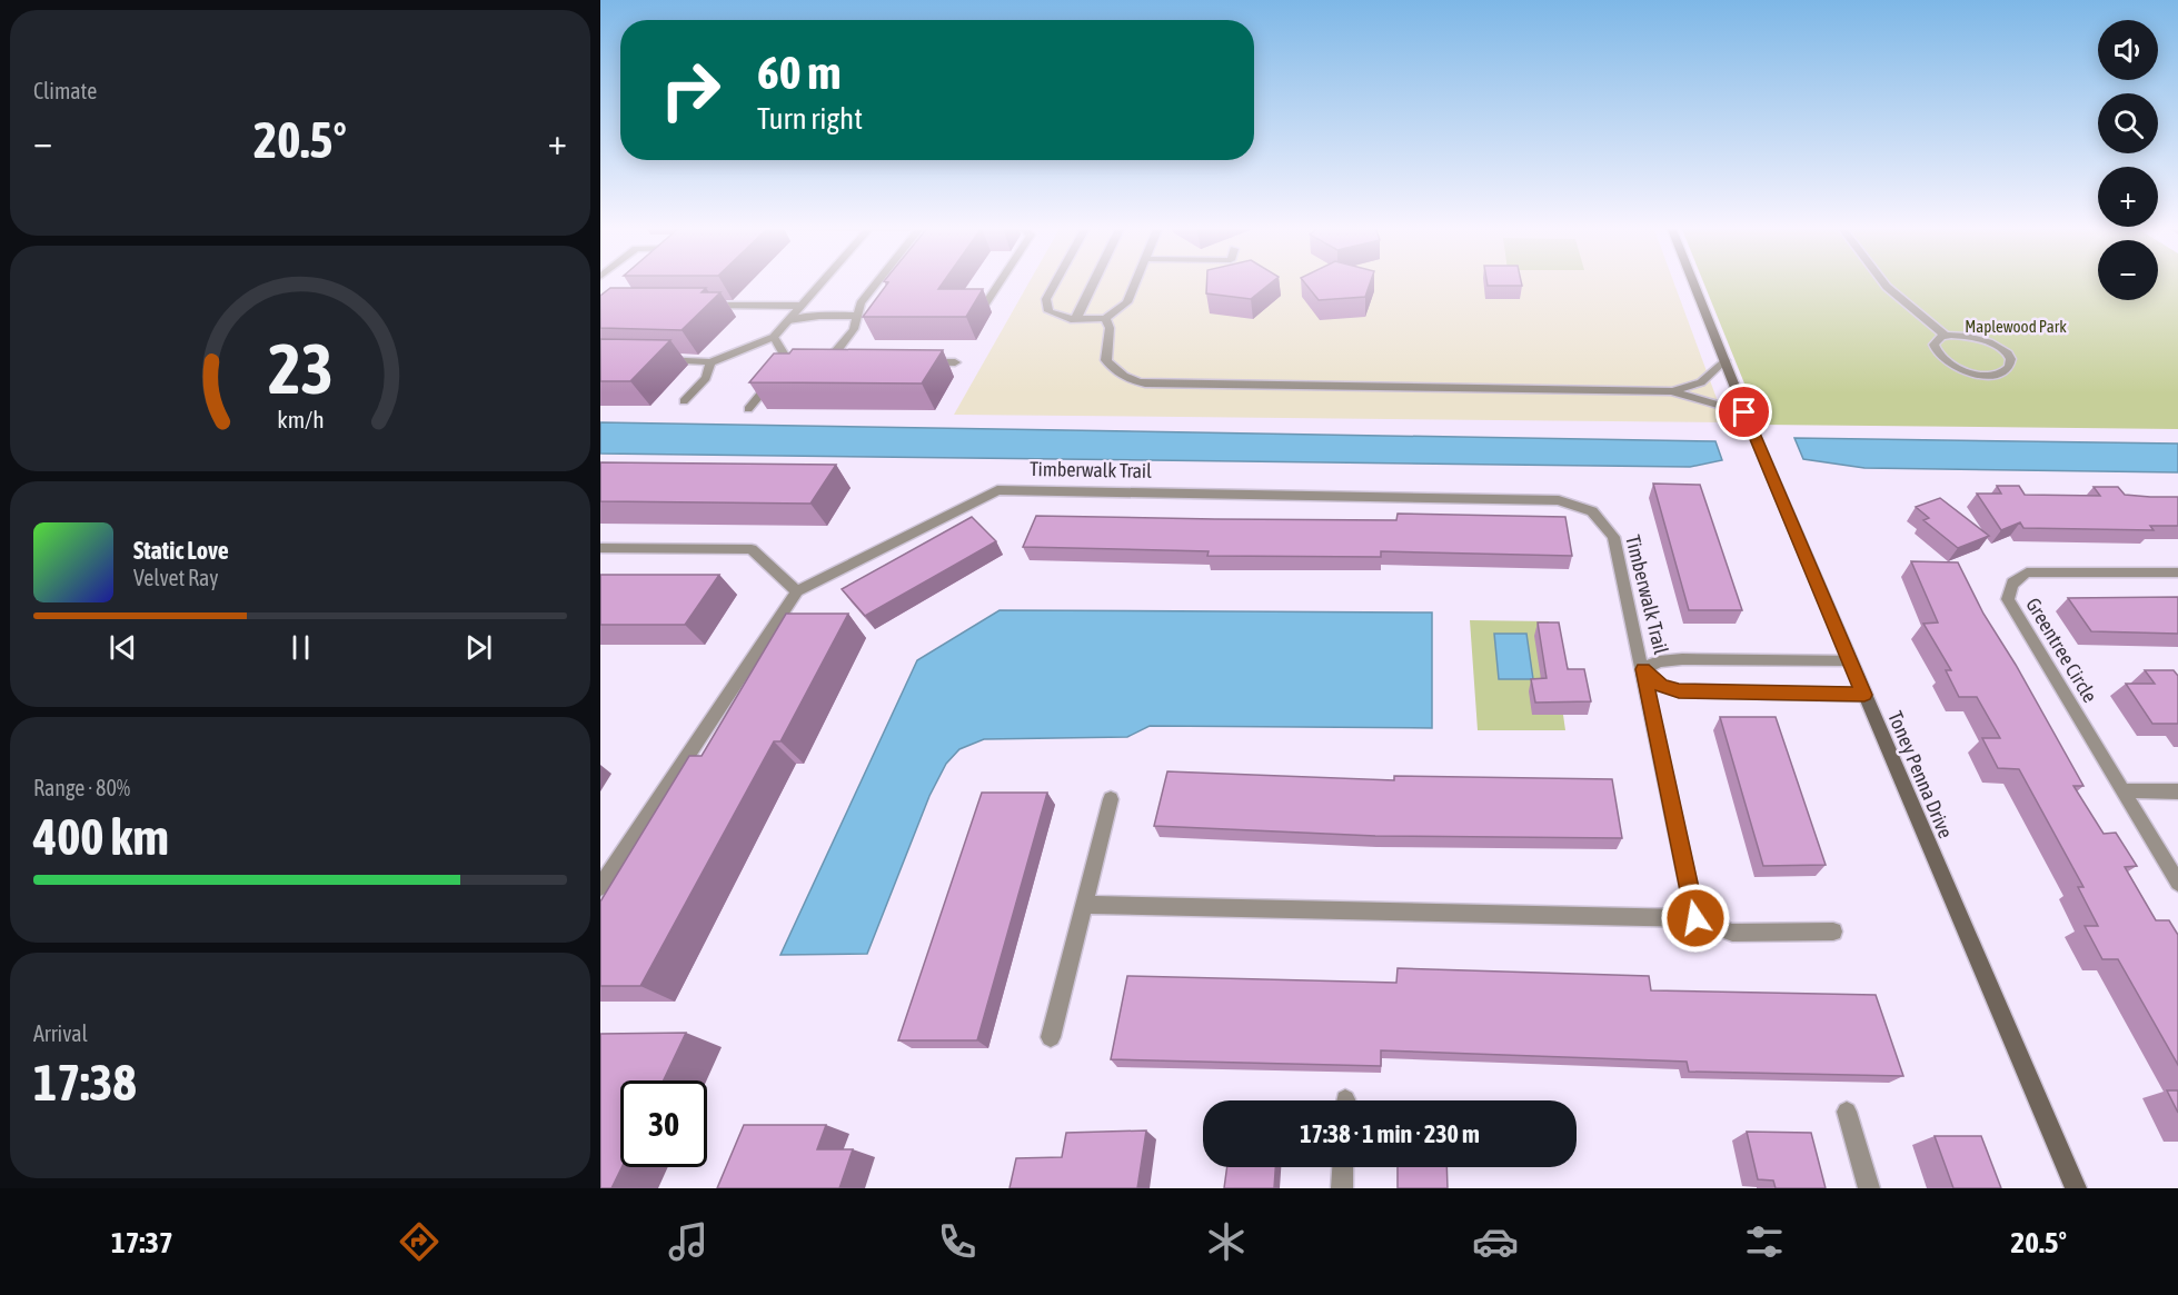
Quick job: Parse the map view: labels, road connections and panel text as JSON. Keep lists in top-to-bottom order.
{
  "streets": {
    "street": ["Timberwalk Trail", "Greentree Circle", "Toney Penna Drive"]
  },
  "crossings": [
    ["Timberwalk Trail", "Toney Penna Drive"]
  ],
  "parks": ["Maplewood Park"],
  "page": {
    "tile": [
      "Climate",
      ["Range · 80%", "400 km"],
      ["Arrival", "17:38"]
    ],
    "map_buttons": ["+", "−"],
    "turn": ["60 m", "Turn right"],
    "heat": ["−", "20.5°", "+"],
    "song": ["Static Love", "Velvet Ray"],
    "limit": "30",
    "trip": "17:38 · 1 min · 230 m",
    "tabs": ["17:37", "20.5°"],
    "gauge": ["23", "km/h"]
  }
}
